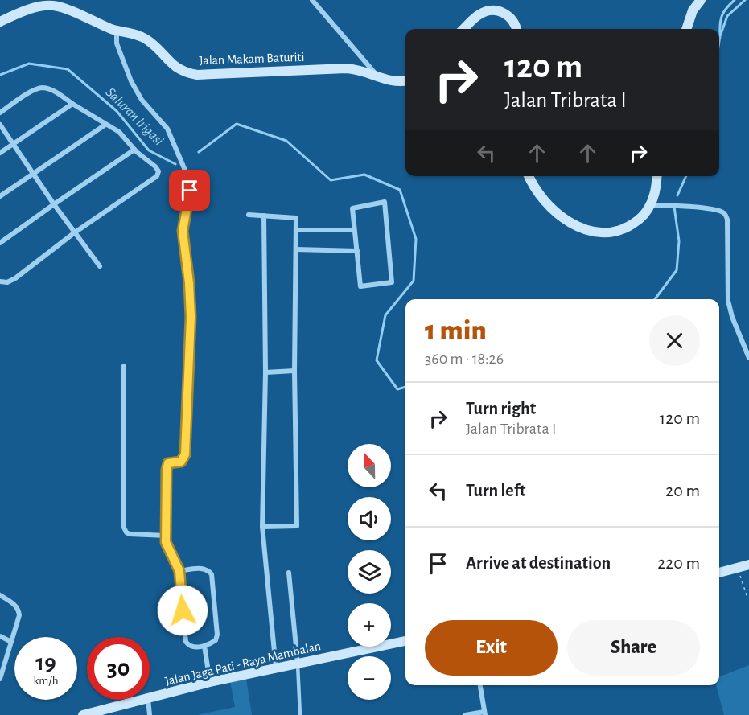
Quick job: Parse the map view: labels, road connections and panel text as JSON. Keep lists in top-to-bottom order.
{
  "streets": {
    "street": ["Jalan Makam Baturiti", "Jalan Jaga Pati - Raya Mambalan"]
  },
  "water": ["Saluran Irigasi"],
  "north": "top",
  "page": {
    "turn": ["120 m", "Jalan Tribrata I"],
    "heading": ["1 min", "360 m · 18:26"],
    "list": [
      {
        "name": "Turn right",
        "note": "Jalan Tribrata I",
        "value": "120 m"
      },
      {
        "name": "Turn left",
        "value": "20 m"
      },
      {
        "name": "Arrive at destination",
        "value": "220 m"
      }
    ],
    "map_buttons": ["+", "−"],
    "buttons": ["Exit", "Share"],
    "speed": "19 km/h",
    "limit": "30"
  }
}
